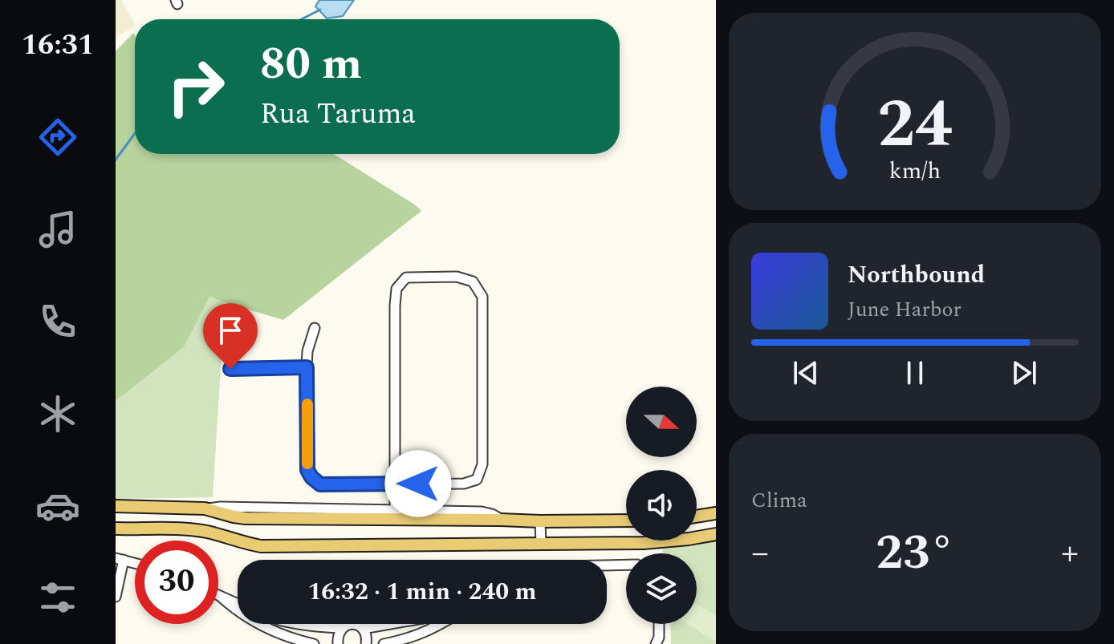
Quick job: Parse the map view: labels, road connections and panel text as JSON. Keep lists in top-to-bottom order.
{
  "north": "right",
  "page": {
    "tabs": "16:31",
    "turn": ["80 m", "Rua Taruma"],
    "song": ["Northbound", "June Harbor"],
    "tile": "Clima",
    "heat": ["−", "23°", "+"],
    "limit": "30",
    "trip": "16:32 · 1 min · 240 m",
    "gauge": ["24", "km/h"]
  }
}
